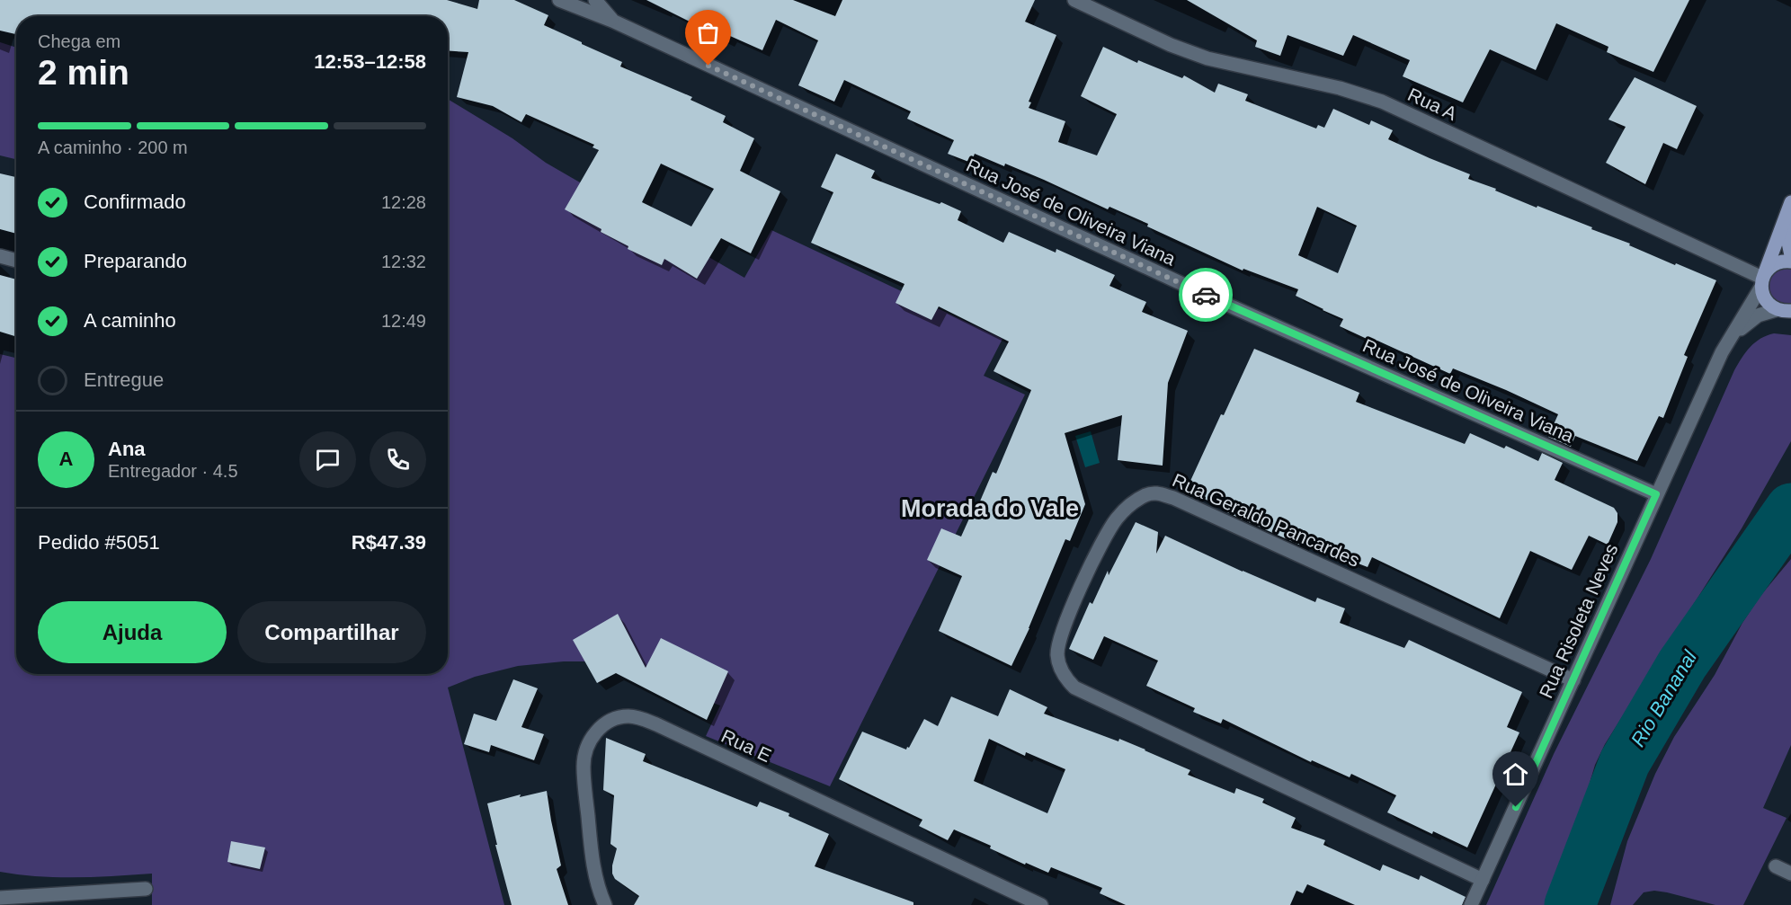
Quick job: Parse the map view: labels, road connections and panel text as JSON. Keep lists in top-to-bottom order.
{
  "streets": {
    "main road": ["Rua Risoleta Neves"],
    "street": [
      "Rua A",
      "Rua José de Oliveira Viana",
      "Rua Geraldo Pancardes",
      "Rua E"
    ]
  },
  "crossings": [
    ["Rua A", "Rua Risoleta Neves"],
    ["Rua José de Oliveira Viana", "Rua Risoleta Neves"],
    ["Rua Geraldo Pancardes", "Rua Risoleta Neves"]
  ],
  "districts": ["Morada do Vale"],
  "water": ["Rio Bananal"],
  "page": {
    "heading": ["2 min", "Chega em", "12:53–12:58"],
    "panel": [
      "Ana",
      "Entregador · 4.5",
      "Pedido #5051",
      "R$47.39"
    ],
    "bar": "A caminho · 200 m",
    "list": [
      ["Confirmado", "12:28"],
      ["Preparando", "12:32"],
      ["A caminho", "12:49"],
      "Entregue"
    ],
    "round": "A",
    "buttons": ["Ajuda", "Compartilhar"]
  }
}
